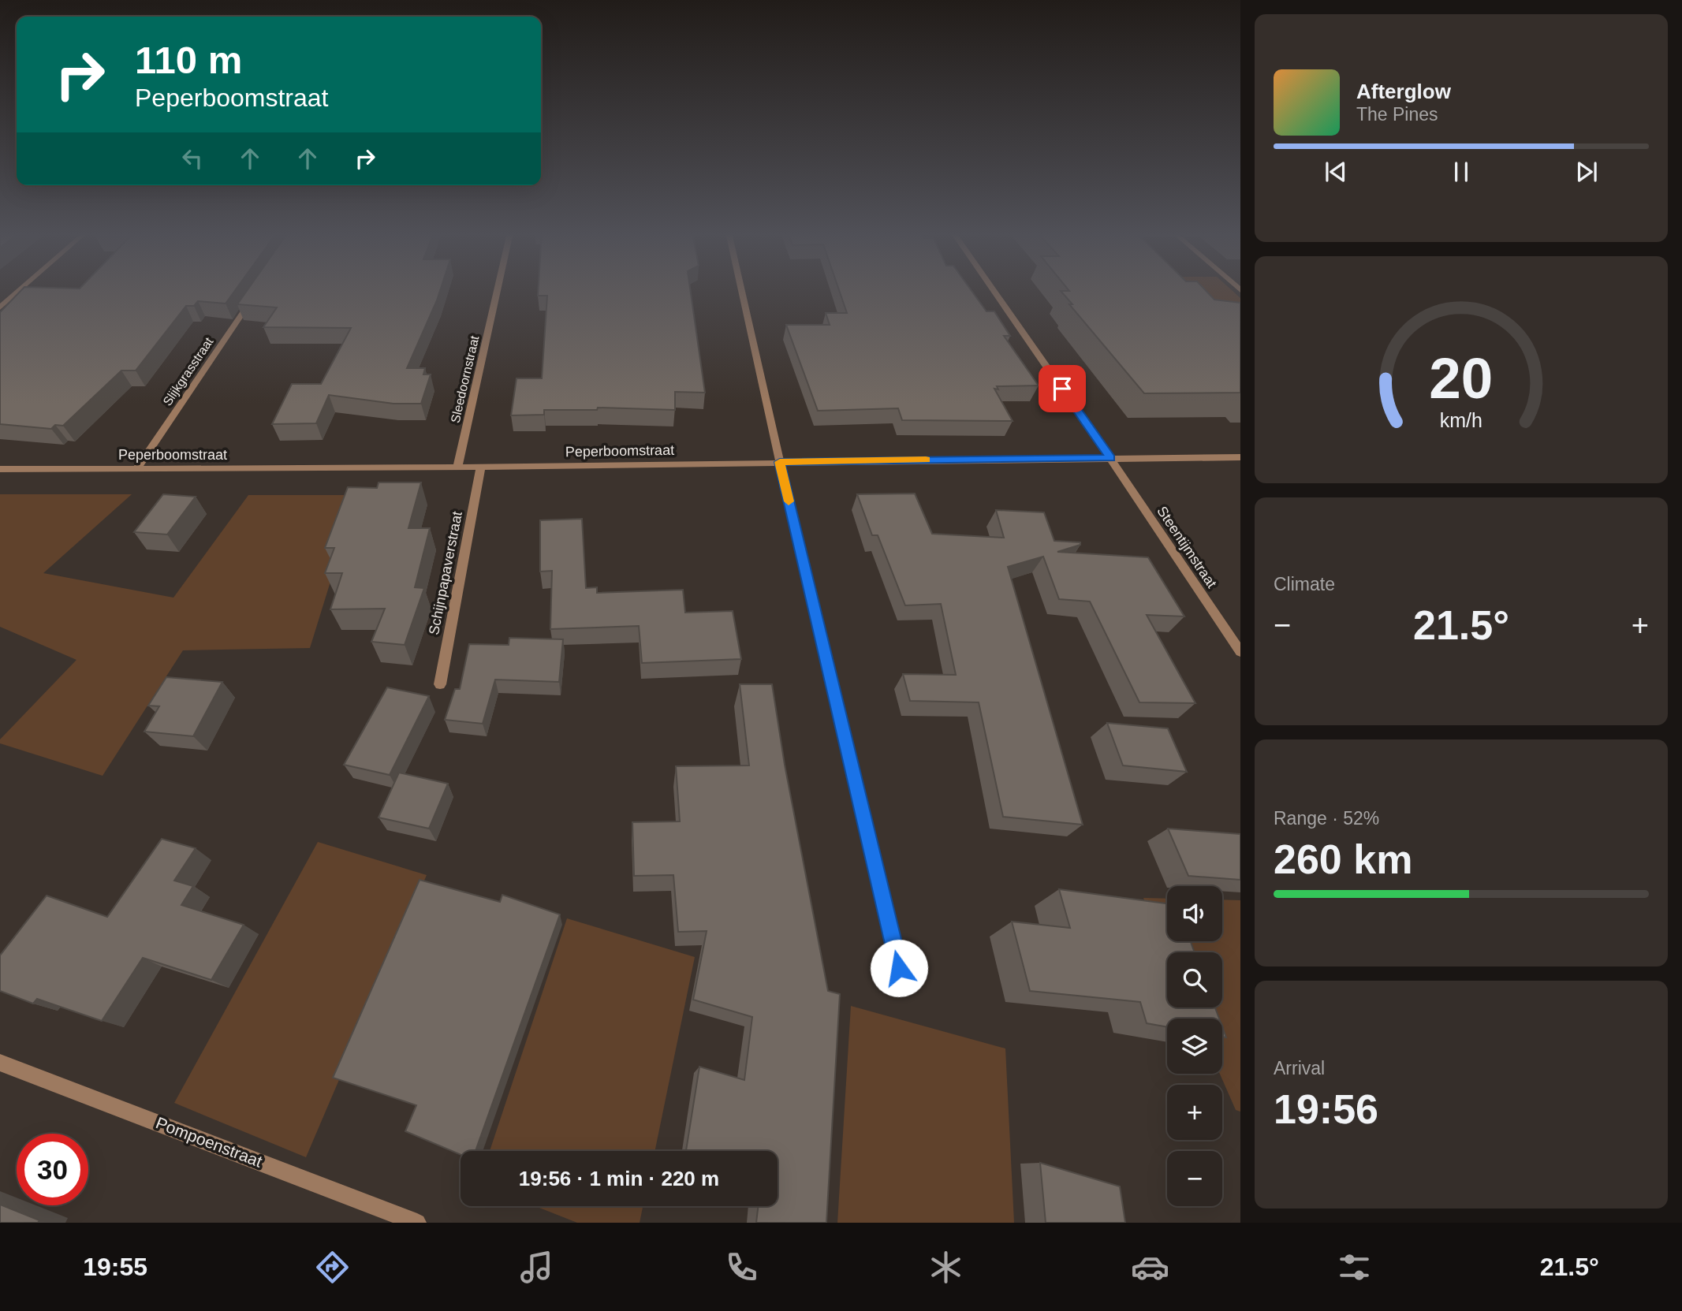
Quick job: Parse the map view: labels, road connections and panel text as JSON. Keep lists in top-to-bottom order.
{
  "streets": {
    "street": [
      "Slijkgrasstraat",
      "Sleedoornstraat",
      "Peperboomstraat",
      "Steentijmstraat",
      "Schijnpapaverstraat",
      "Pompoenstraat"
    ]
  },
  "crossings": [
    ["Slijkgrasstraat", "Peperboomstraat"],
    ["Sleedoornstraat", "Peperboomstraat"],
    ["Peperboomstraat", "Steentijmstraat"],
    ["Peperboomstraat", "Schijnpapaverstraat"]
  ],
  "page": {
    "turn": ["110 m", "Peperboomstraat"],
    "song": ["Afterglow", "The Pines"],
    "tile": [
      "Climate",
      ["Range · 52%", "260 km"],
      ["Arrival", "19:56"]
    ],
    "heat": ["−", "21.5°", "+"],
    "map_buttons": ["+", "−"],
    "limit": "30",
    "trip": "19:56 · 1 min · 220 m",
    "tabs": ["19:55", "21.5°"],
    "gauge": ["20", "km/h"]
  }
}
